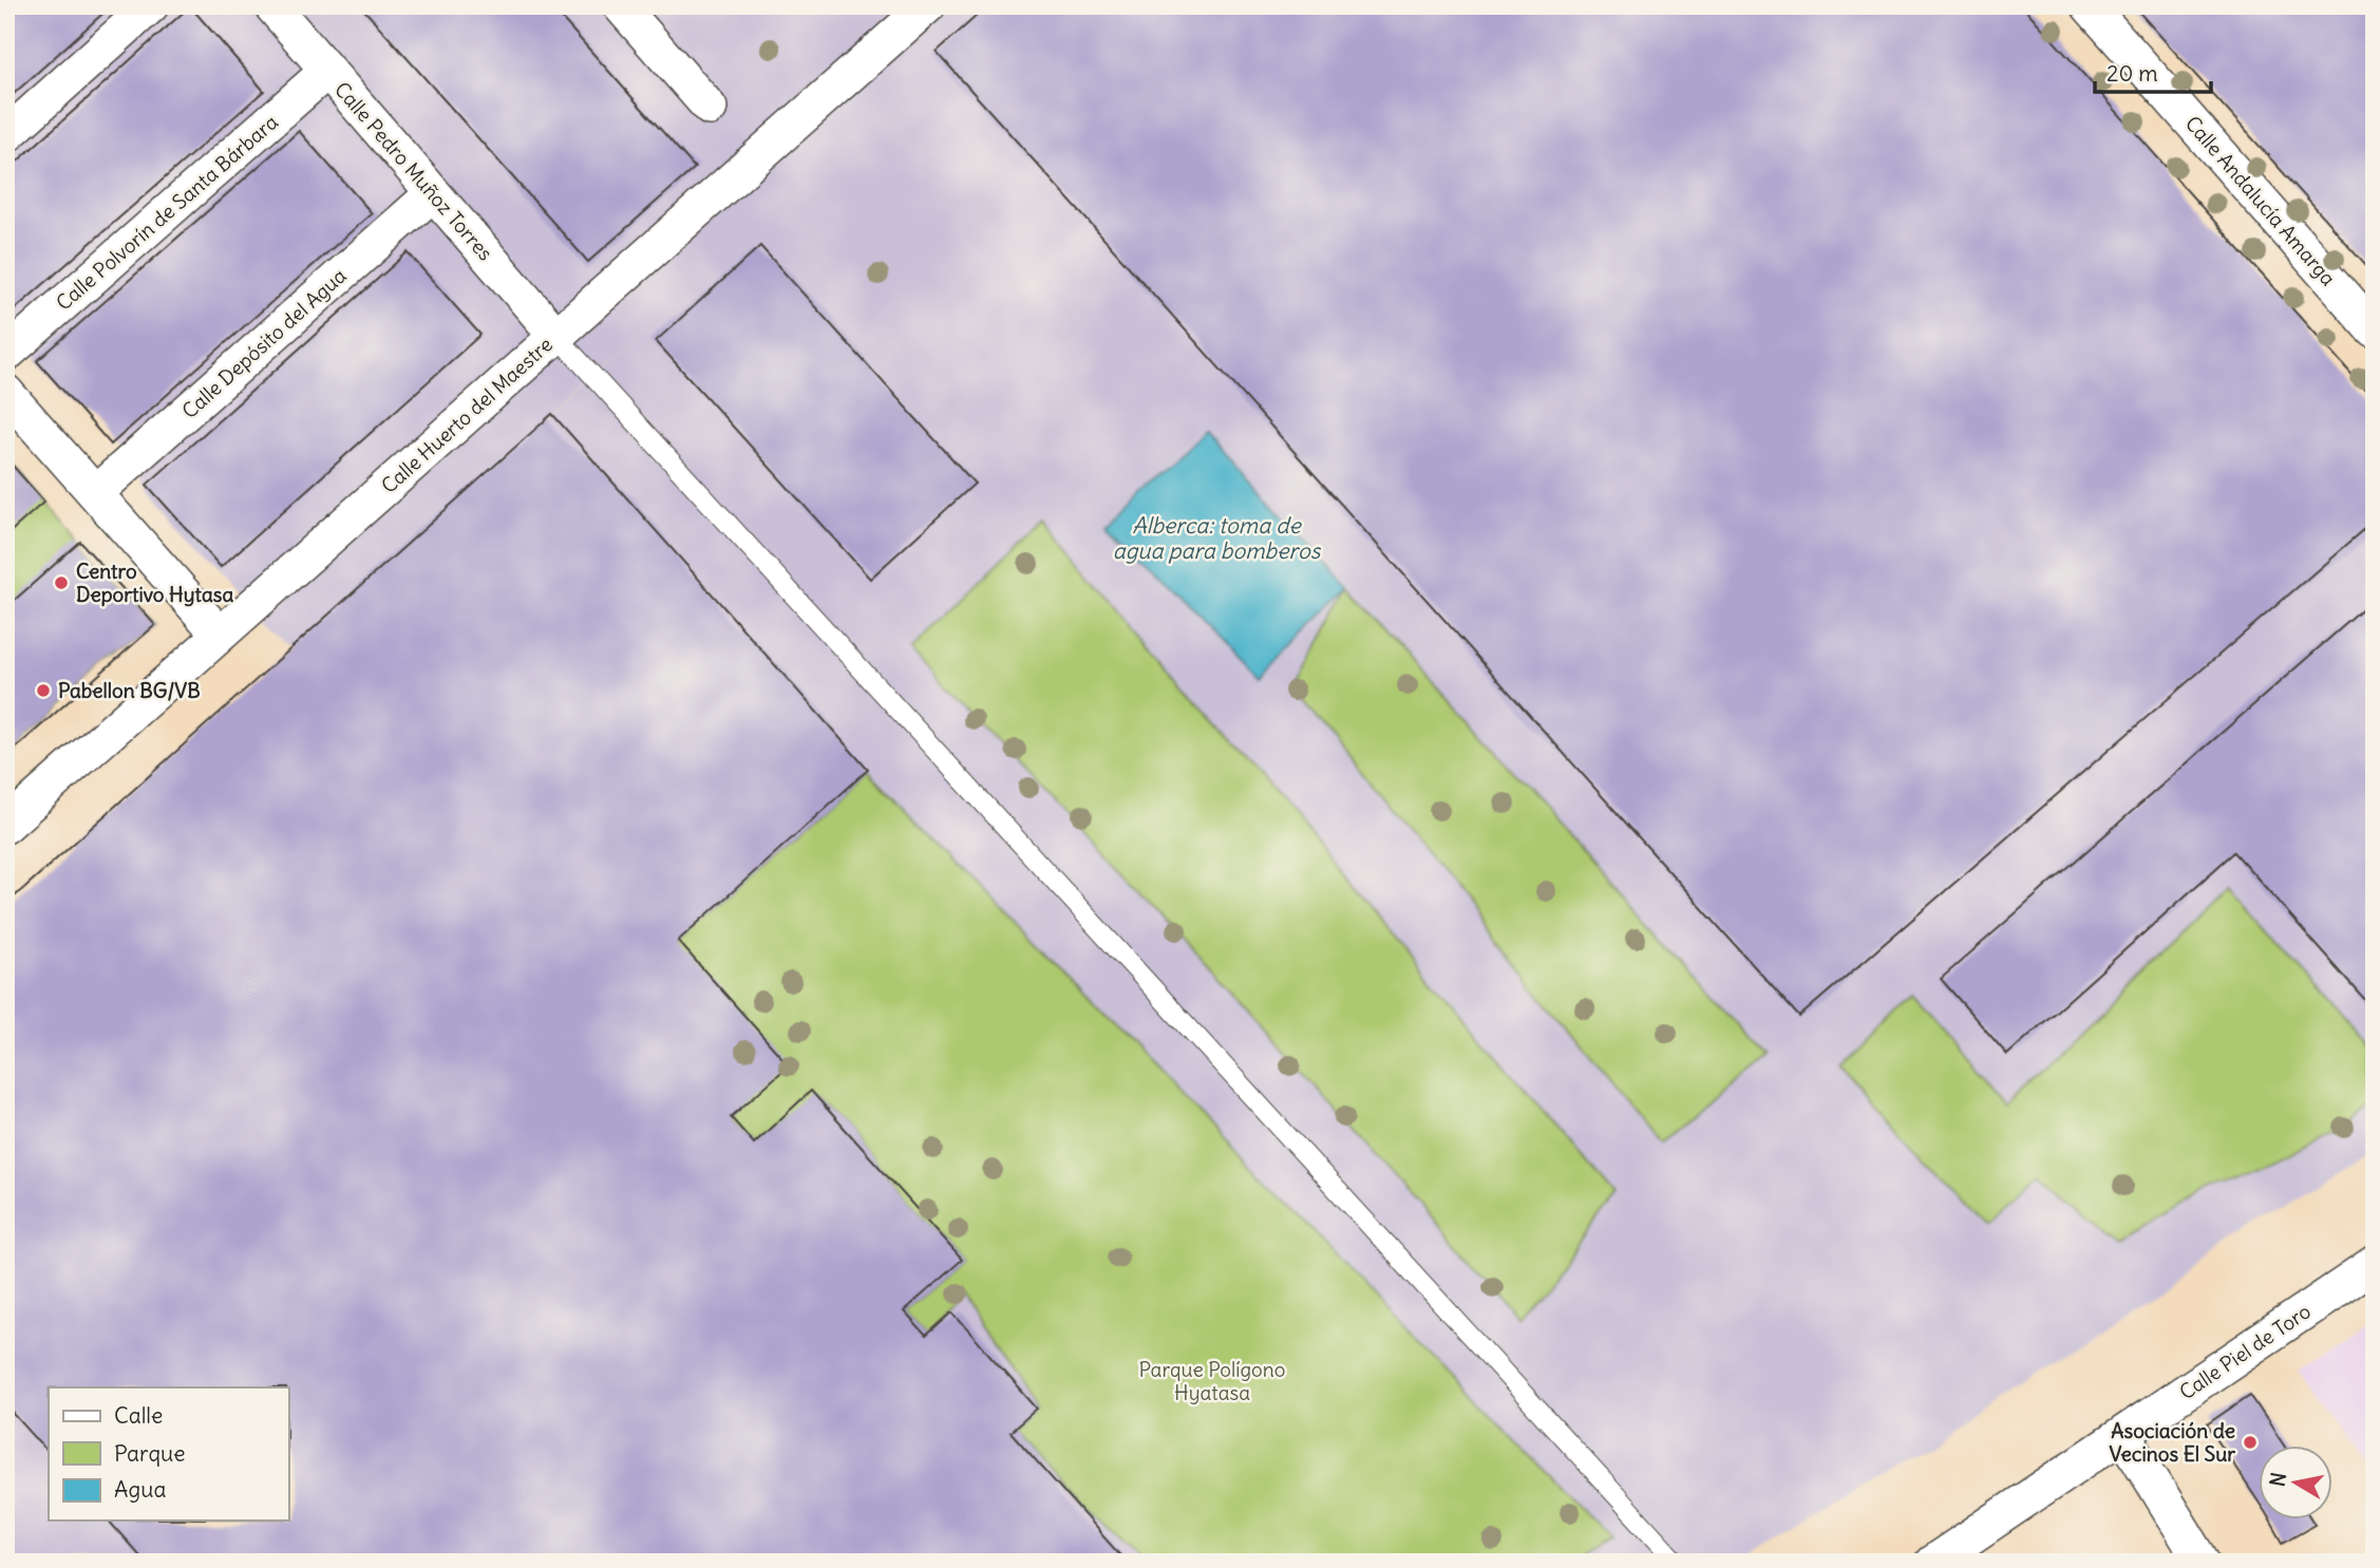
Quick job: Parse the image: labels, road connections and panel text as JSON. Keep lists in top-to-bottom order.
{
  "streets": {
    "street": [
      "Calle Pedro Muñoz Torres",
      "Calle Andalucía Amarga",
      "Calle Polvorín de Santa Bárbara",
      "Calle Depósito del Agua",
      "Calle Huerto del Maestre",
      "Calle Piel de Toro"
    ]
  },
  "crossings": [
    ["Calle Pedro Muñoz Torres", "Calle Polvorín de Santa Bárbara"],
    ["Calle Pedro Muñoz Torres", "Calle Depósito del Agua"],
    ["Calle Pedro Muñoz Torres", "Calle Huerto del Maestre"]
  ],
  "water": ["Alberca: toma de agua para bomberos"],
  "parks": ["Parque Polígono Hyatasa"],
  "places": ["Centro Deportivo Hytasa", "Pabellon BG/VB", "Asociación de Vecinos El Sur"],
  "legend": ["Calle", "Parque", "Agua"],
  "scale_bar": "20 m",
  "north": "left"
}
